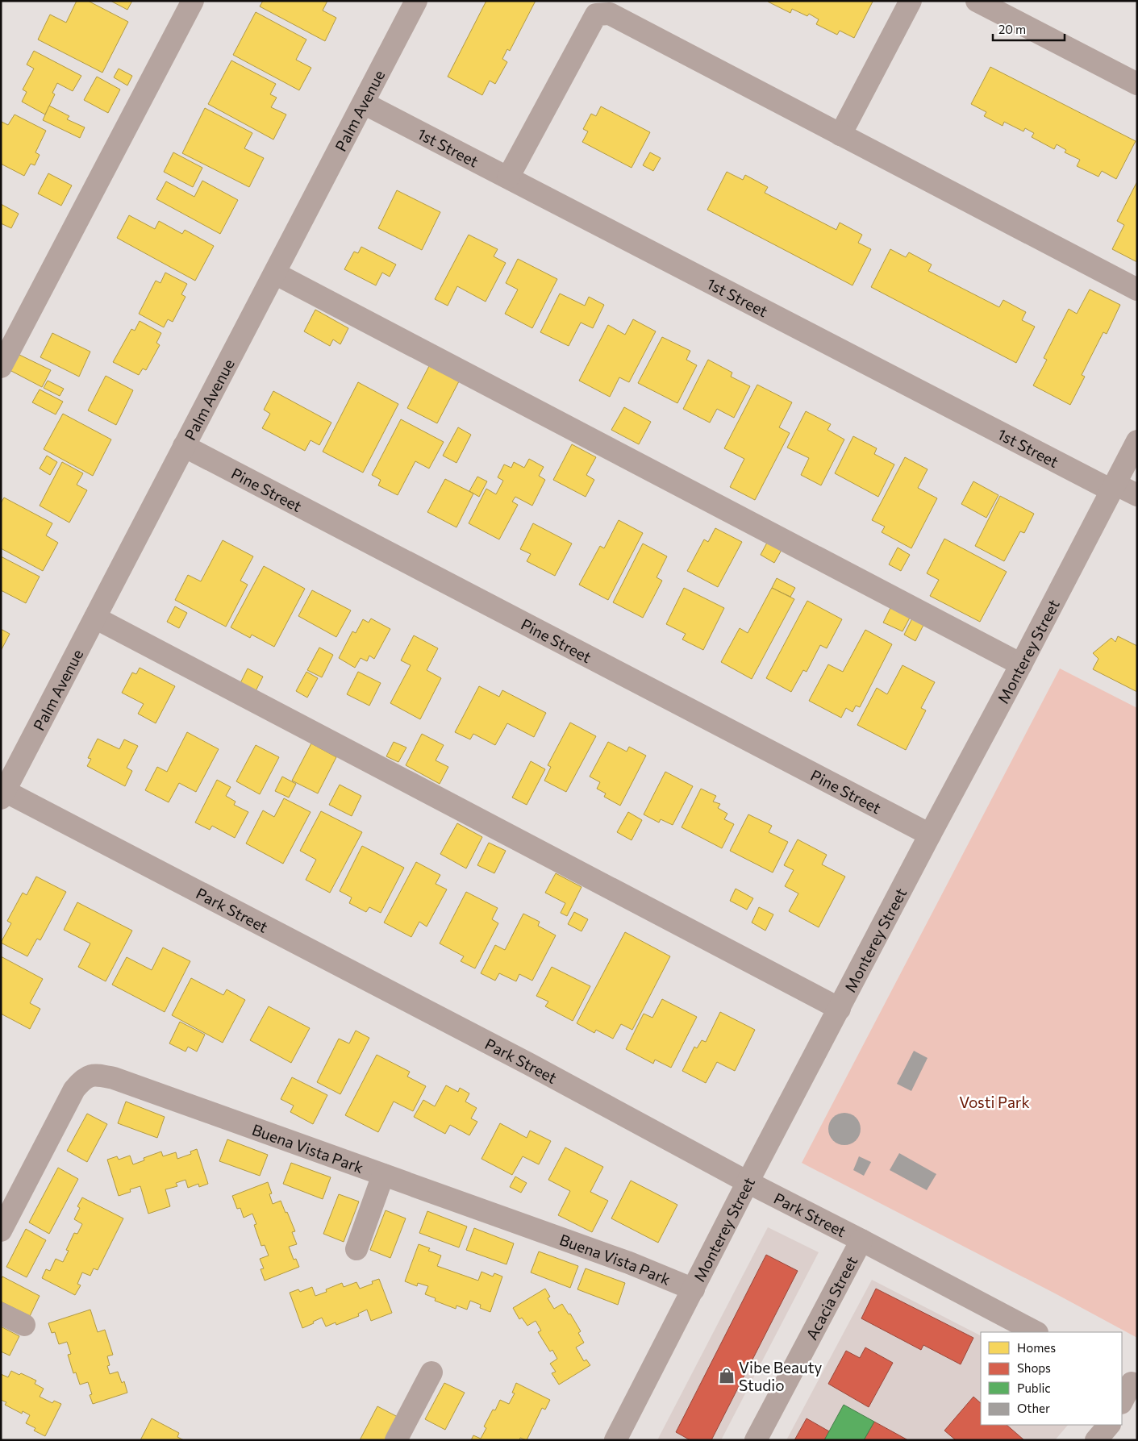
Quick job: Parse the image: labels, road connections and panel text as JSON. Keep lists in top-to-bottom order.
{
  "streets": {
    "street": [
      "Palm Avenue",
      "1st Street",
      "Pine Street",
      "Monterey Street",
      "Park Street",
      "Buena Vista Park",
      "Acacia Street"
    ]
  },
  "crossings": [
    ["Palm Avenue", "1st Street"],
    ["Palm Avenue", "Pine Street"],
    ["Palm Avenue", "Park Street"],
    ["1st Street", "Monterey Street"],
    ["Pine Street", "Monterey Street"],
    ["Monterey Street", "Park Street"],
    ["Monterey Street", "Buena Vista Park"],
    ["Park Street", "Acacia Street"]
  ],
  "parks": ["Vosti Park"],
  "places": {
    "shop": ["Vibe Beauty Studio"]
  },
  "legend": [
    "Homes",
    "Shops",
    "Public",
    "Other"
  ],
  "scale_bar": "20 m"
}
